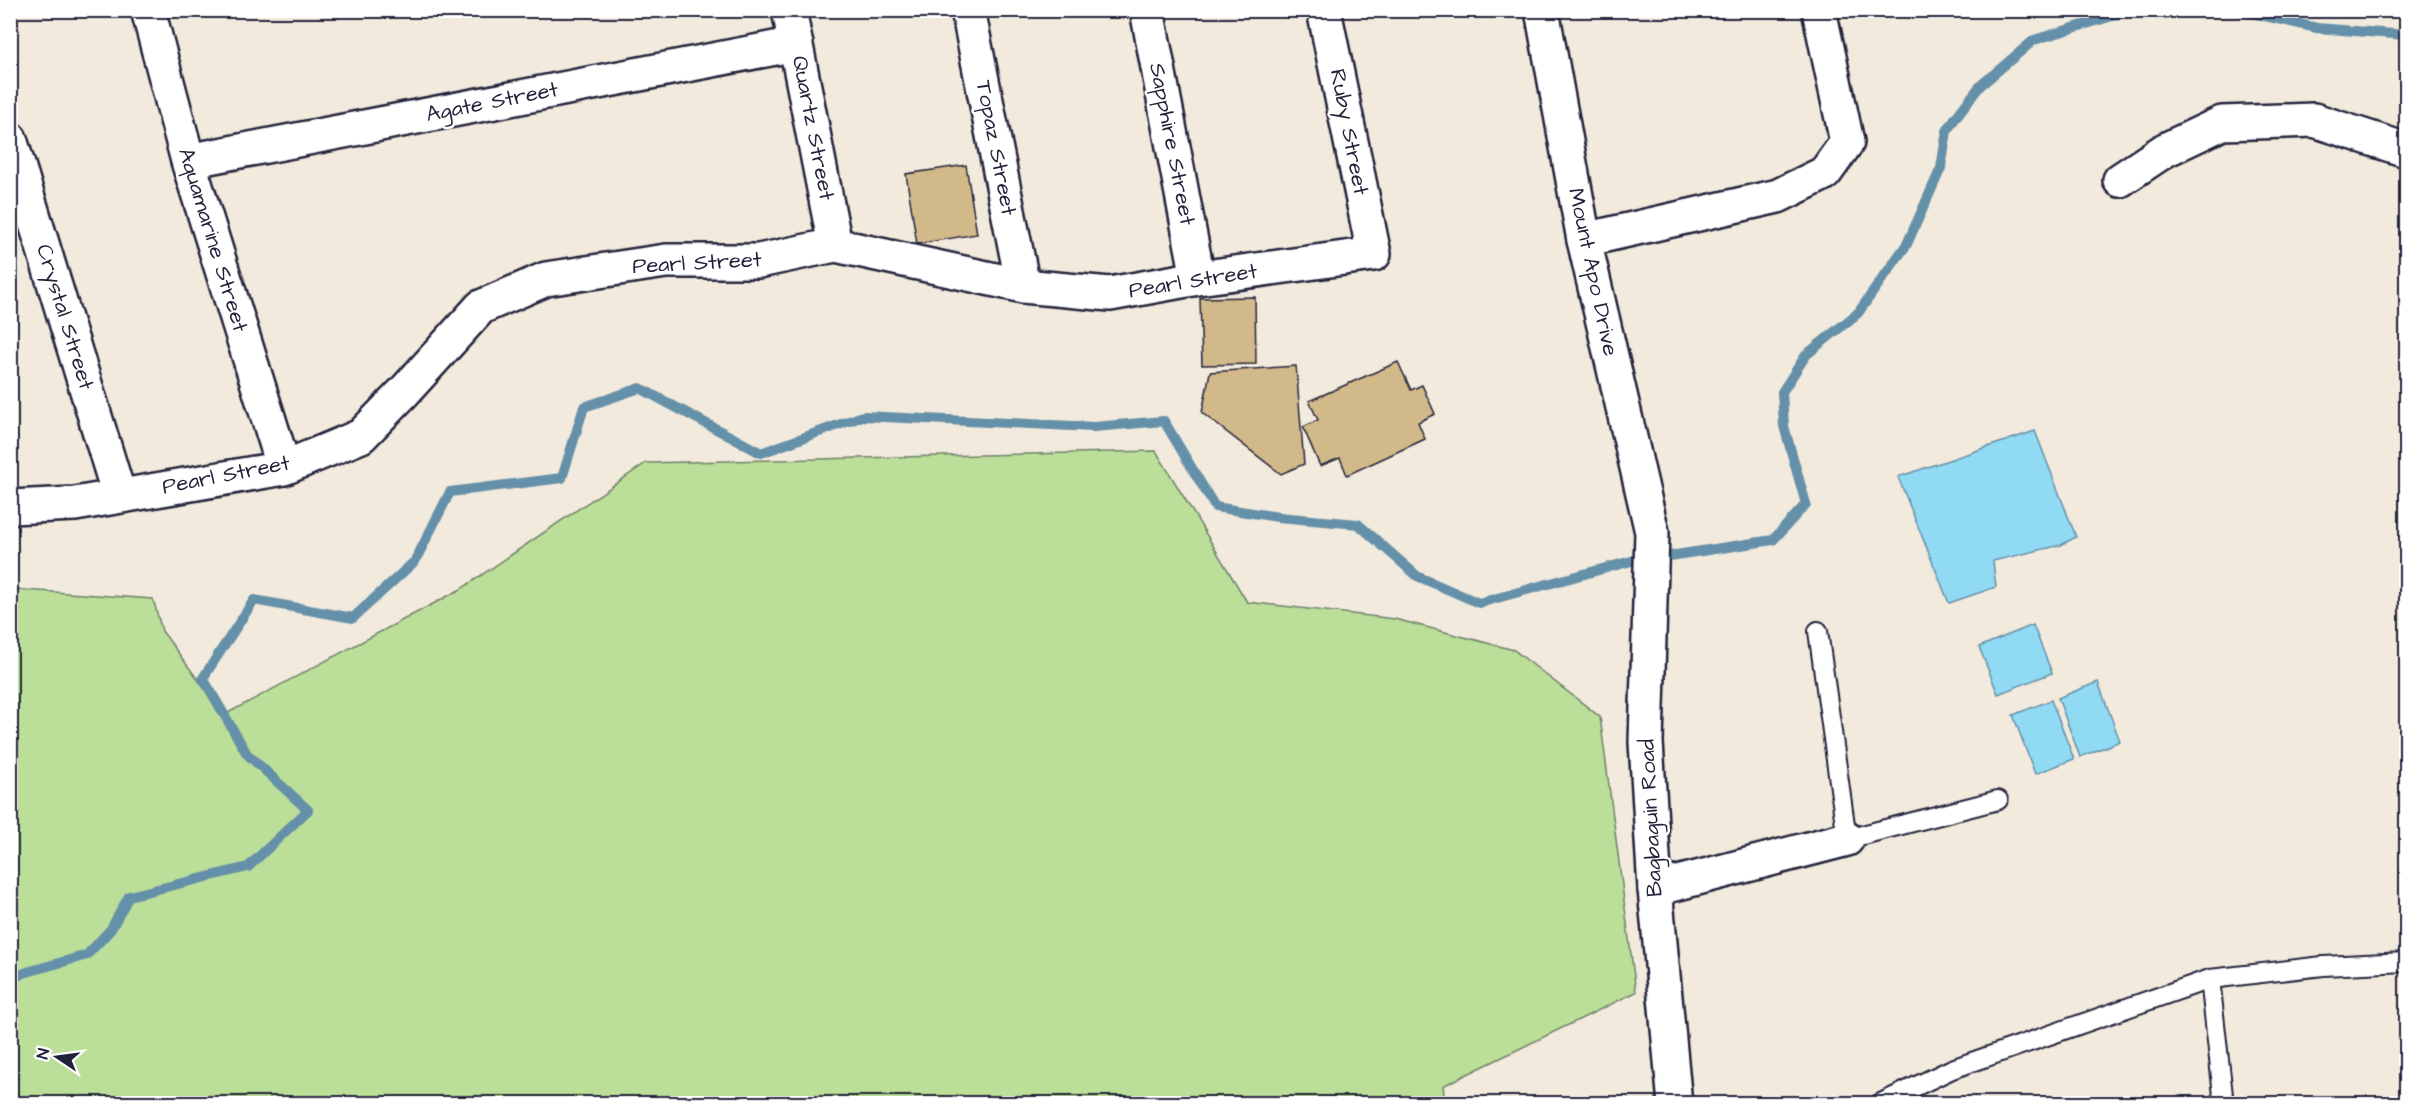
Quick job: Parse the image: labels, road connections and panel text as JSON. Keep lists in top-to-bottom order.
{
  "streets": {
    "street": [
      "Agate Street",
      "Quartz Street",
      "Ruby Street",
      "Sapphire Street",
      "Topaz Street",
      "Aquamarine Street",
      "Pearl Street",
      "Mount Apo Drive",
      "Crystal Street",
      "Bagbaguin Road"
    ]
  },
  "crossings": [
    ["Agate Street", "Quartz Street"],
    ["Agate Street", "Aquamarine Street"],
    ["Quartz Street", "Pearl Street"],
    ["Ruby Street", "Pearl Street"],
    ["Sapphire Street", "Pearl Street"],
    ["Topaz Street", "Pearl Street"],
    ["Aquamarine Street", "Pearl Street"],
    ["Pearl Street", "Crystal Street"],
    ["Mount Apo Drive", "Bagbaguin Road"]
  ],
  "north": "left"
}
